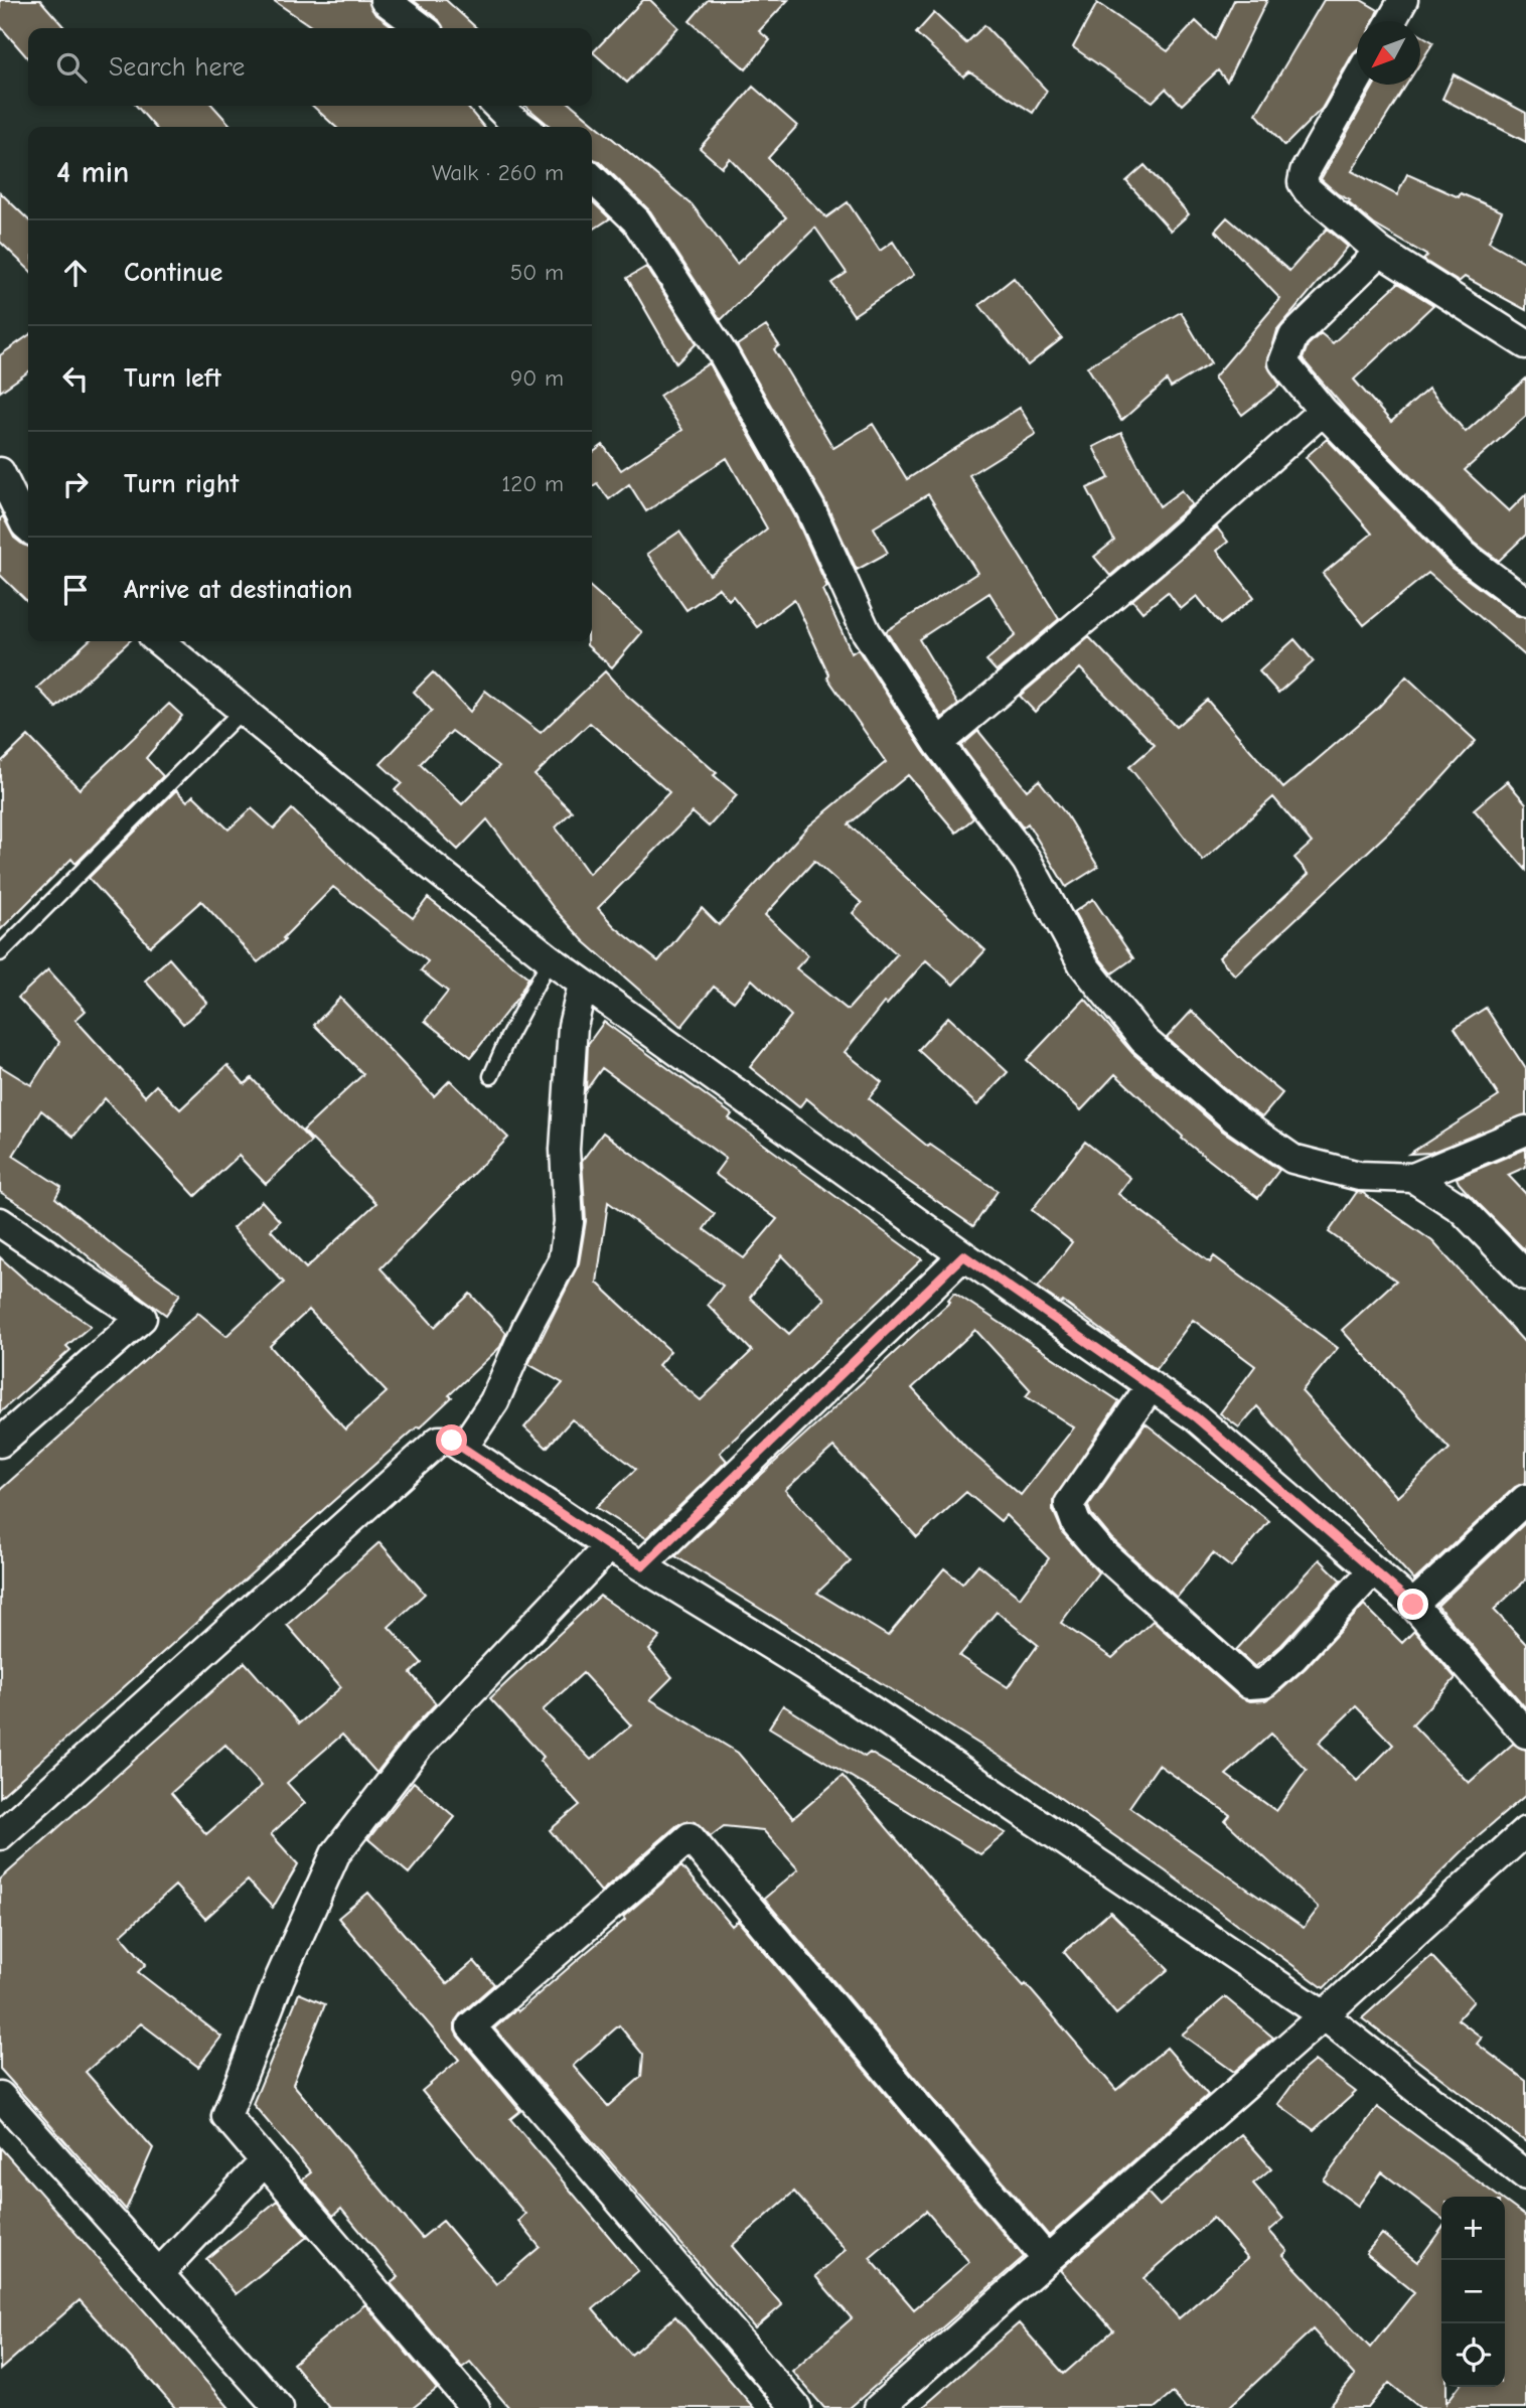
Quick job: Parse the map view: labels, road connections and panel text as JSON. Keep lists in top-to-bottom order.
{
  "north": "bottom left",
  "page": {
    "search": "Search here",
    "heading": ["4 min", "Walk · 260 m"],
    "list": [
      ["Continue", "50 m"],
      ["Turn left", "90 m"],
      ["Turn right", "120 m"],
      "Arrive at destination"
    ],
    "map_buttons": ["+", "−"]
  }
}
